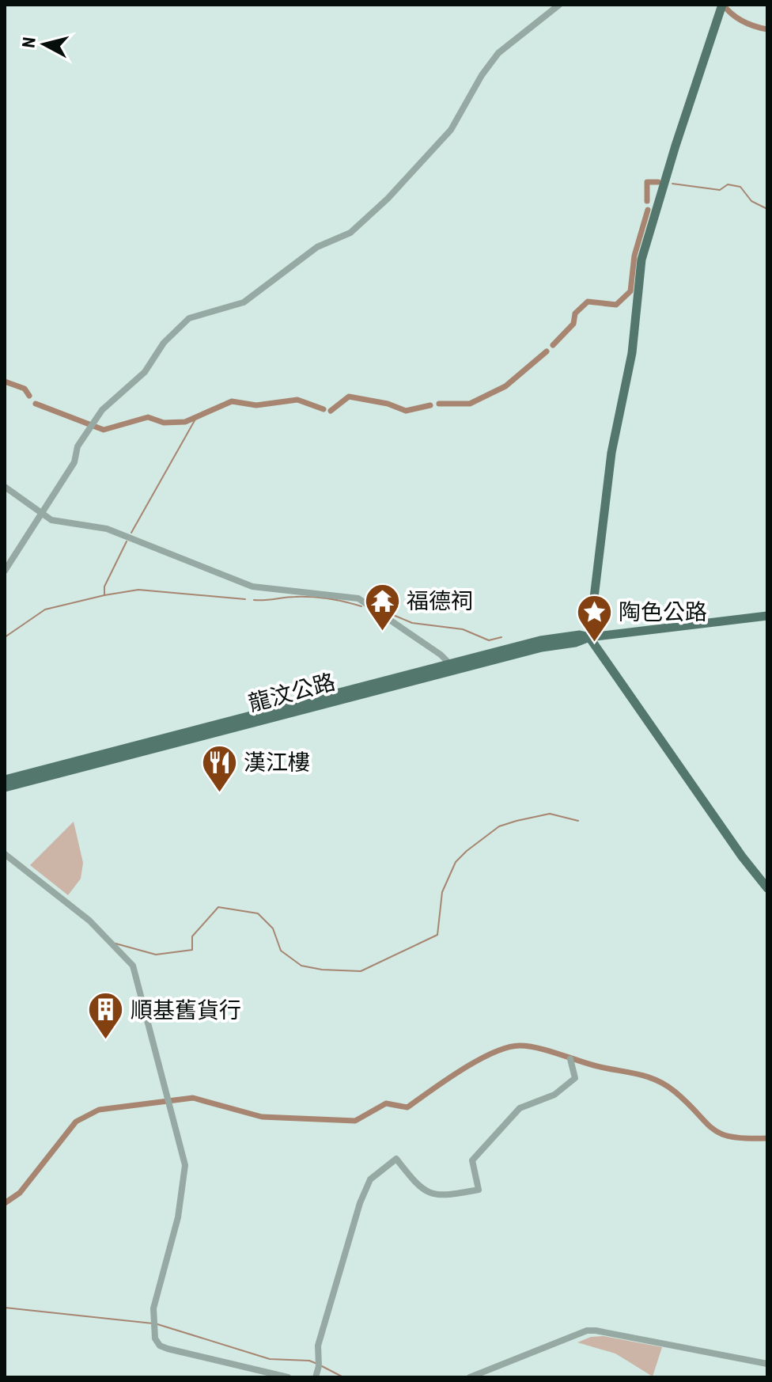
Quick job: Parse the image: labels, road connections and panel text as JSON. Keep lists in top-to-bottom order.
{
  "streets": {
    "main road": ["龍汶公路"]
  },
  "places": {
    "temple": ["福德祠"],
    "place": ["陶色公路"],
    "restaurant": ["漢江樓"],
    "building": ["順基舊貨行"]
  },
  "north": "left"
}
